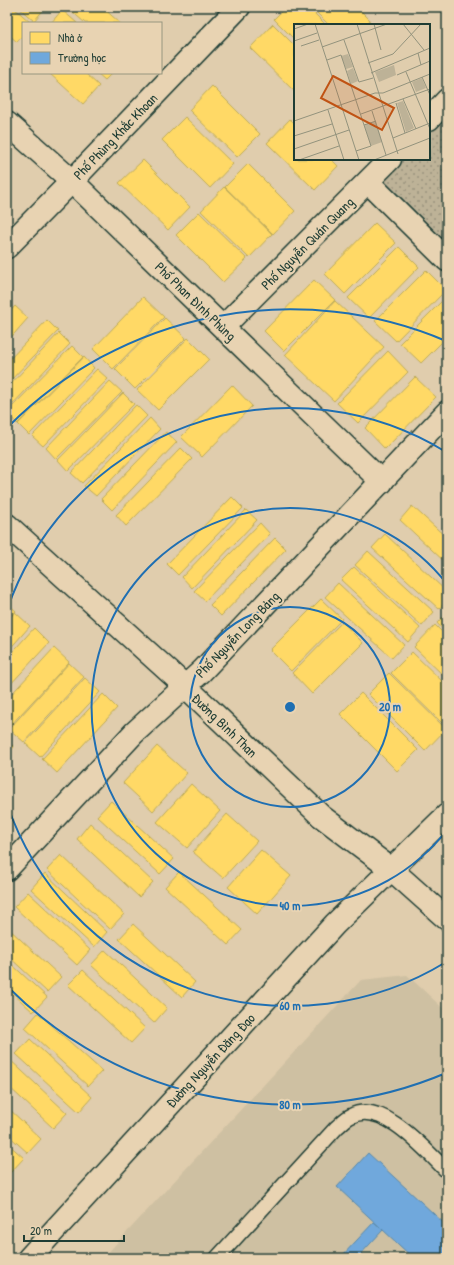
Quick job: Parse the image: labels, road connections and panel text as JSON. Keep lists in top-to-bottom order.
{
  "streets": {
    "street": [
      "Phố Phùng Khắc Khoan",
      "Phố Nguyễn Quán Quang",
      "Phố Phan Đình Phùng",
      "Phố Nguyễn Long Bảng",
      "Đường Bình Than",
      "Đường Nguyễn Đăng Đạo"
    ]
  },
  "crossings": [
    ["Phố Phùng Khắc Khoan", "Phố Phan Đình Phùng"],
    ["Phố Nguyễn Quán Quang", "Phố Phan Đình Phùng"],
    ["Phố Phan Đình Phùng", "Phố Nguyễn Long Bảng"],
    ["Phố Nguyễn Long Bảng", "Đường Bình Than"],
    ["Đường Bình Than", "Đường Nguyễn Đăng Đạo"]
  ],
  "legend": ["Nhà ở", "Trường học"],
  "scale_bar": "20 m",
  "rings": [
    "20 m",
    "40 m",
    "60 m",
    "80 m"
  ]
}
